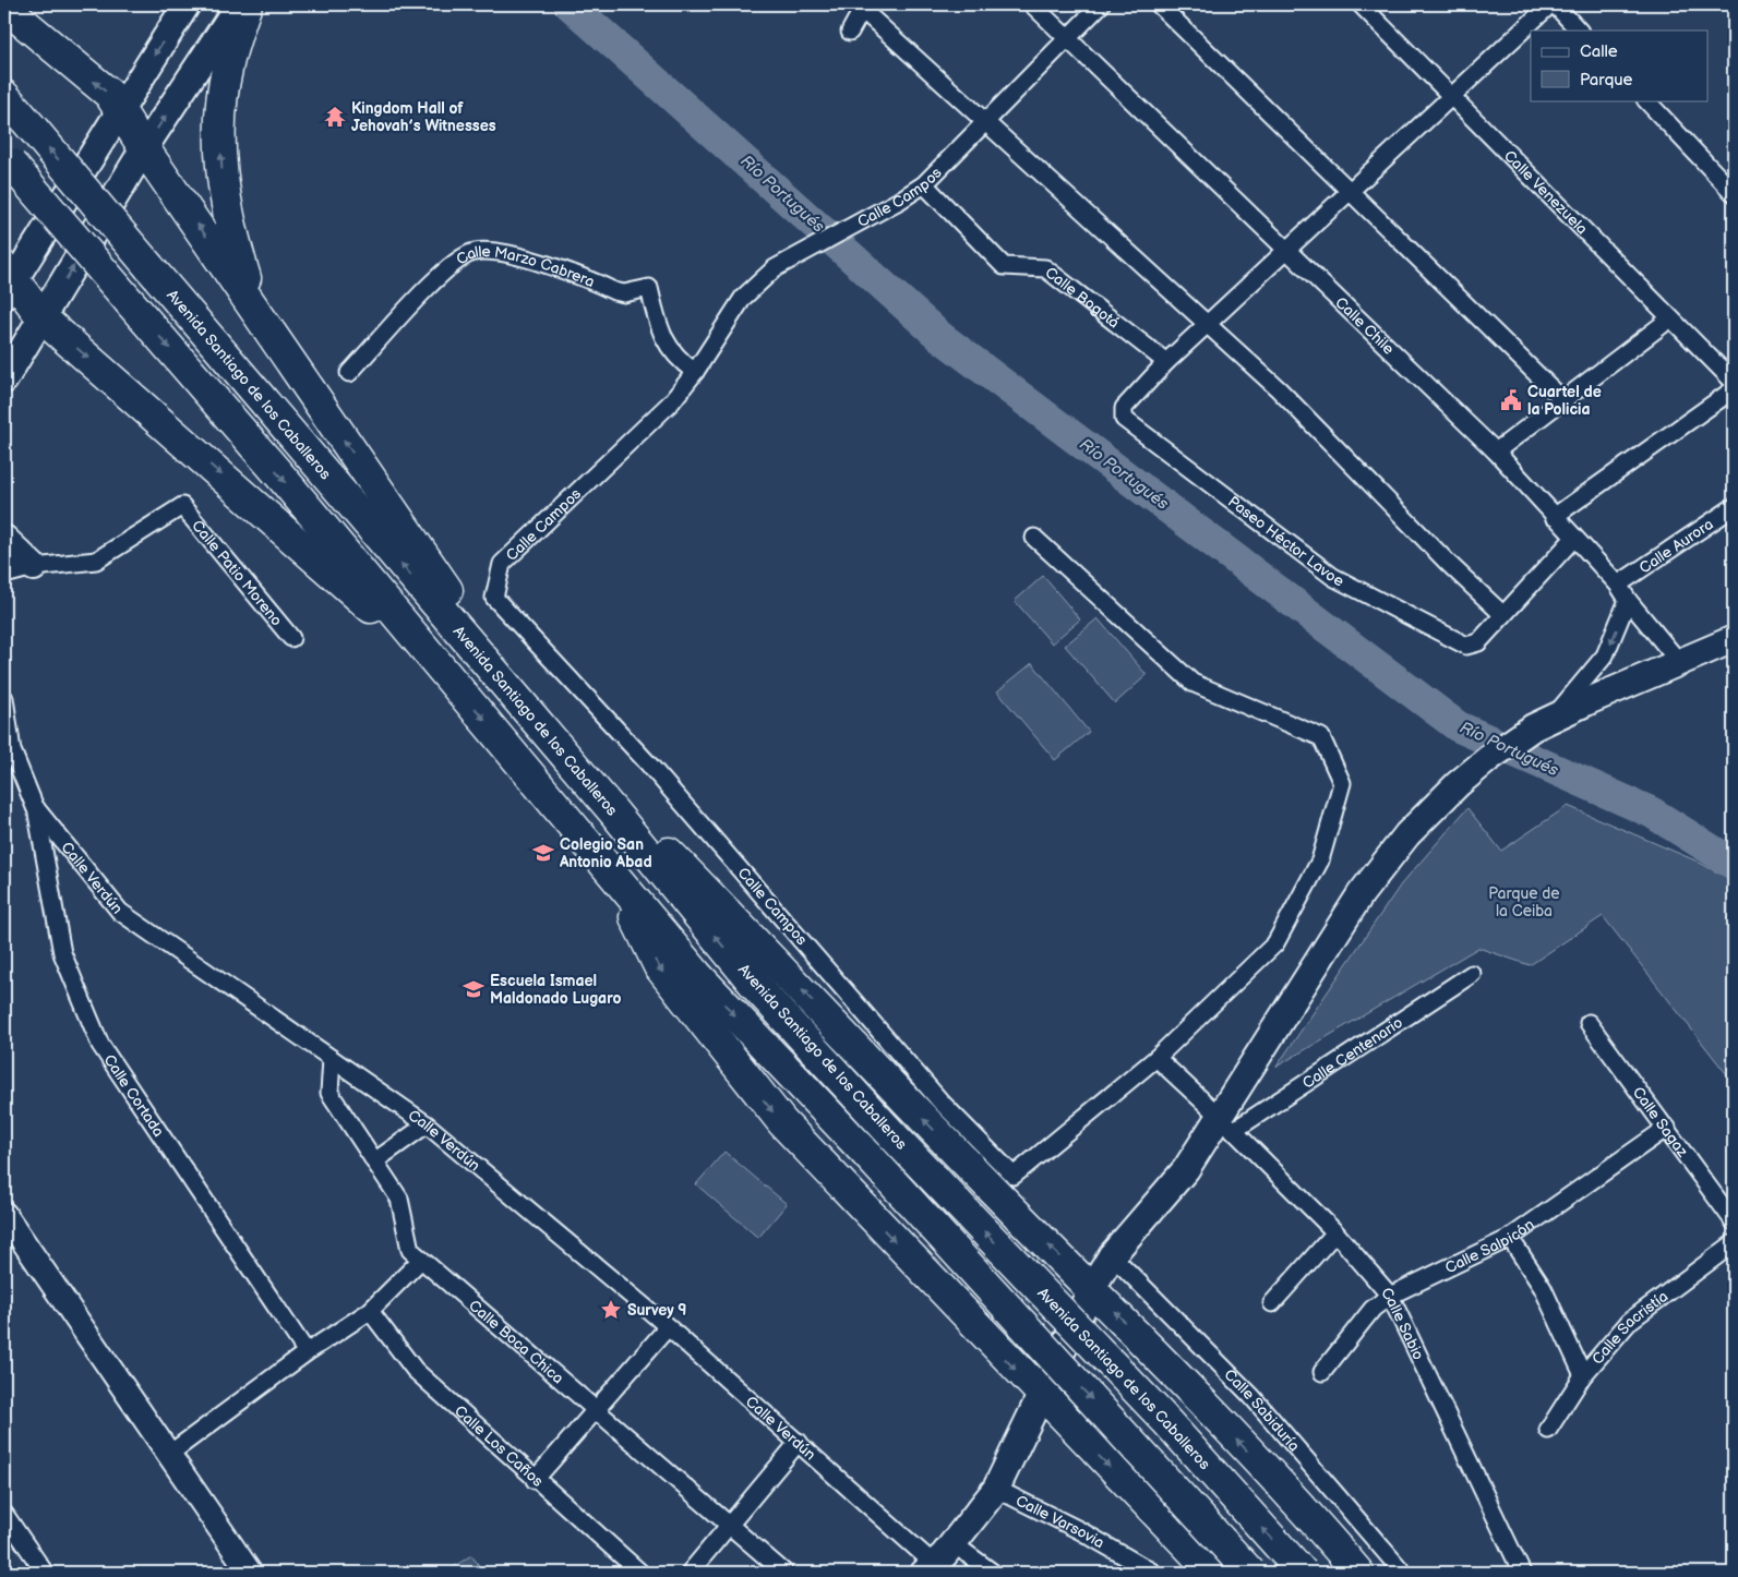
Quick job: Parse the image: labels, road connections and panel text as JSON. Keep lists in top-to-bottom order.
{
  "streets": {
    "highway": ["Avenida Santiago de los Caballeros"],
    "street": [
      "Calle Venezuela",
      "Calle Campos",
      "Calle Marzo Cabrera",
      "Calle Bogotá",
      "Calle Chile",
      "Paseo Héctor Lavoe",
      "Calle Aurora",
      "Calle Patio Moreno",
      "Calle Verdún",
      "Calle Centenario",
      "Calle Cortada",
      "Calle Sagaz",
      "Calle Salpicón",
      "Calle Sabio",
      "Calle Sacristía",
      "Calle Boca Chica",
      "Calle Sabiduría",
      "Calle Los Caños",
      "Calle Varsovia"
    ]
  },
  "crossings": [
    ["Calle Campos", "Calle Marzo Cabrera"],
    ["Calle Campos", "Calle Bogotá"],
    ["Calle Campos", "Calle Chile"],
    ["Calle Campos", "Calle Sabio"],
    ["Calle Bogotá", "Paseo Héctor Lavoe"],
    ["Calle Chile", "Calle Aurora"],
    ["Calle Verdún", "Calle Cortada"],
    ["Calle Verdún", "Calle Boca Chica"],
    ["Calle Centenario", "Calle Sabio"],
    ["Calle Sagaz", "Calle Salpicón"],
    ["Calle Salpicón", "Calle Sabio"]
  ],
  "water": ["Río Portugués"],
  "parks": ["Parque de la Ceiba"],
  "places": {
    "temple": ["Kingdom Hall of Jehovah’s Witnesses"],
    "public building": ["Cuartel de la Policia"],
    "school or university": ["Colegio San Antonio Abad", "Escuela Ismael Maldonado Lugaro"],
    "place": ["Survey 9"]
  },
  "legend": ["Calle", "Parque"]
}
